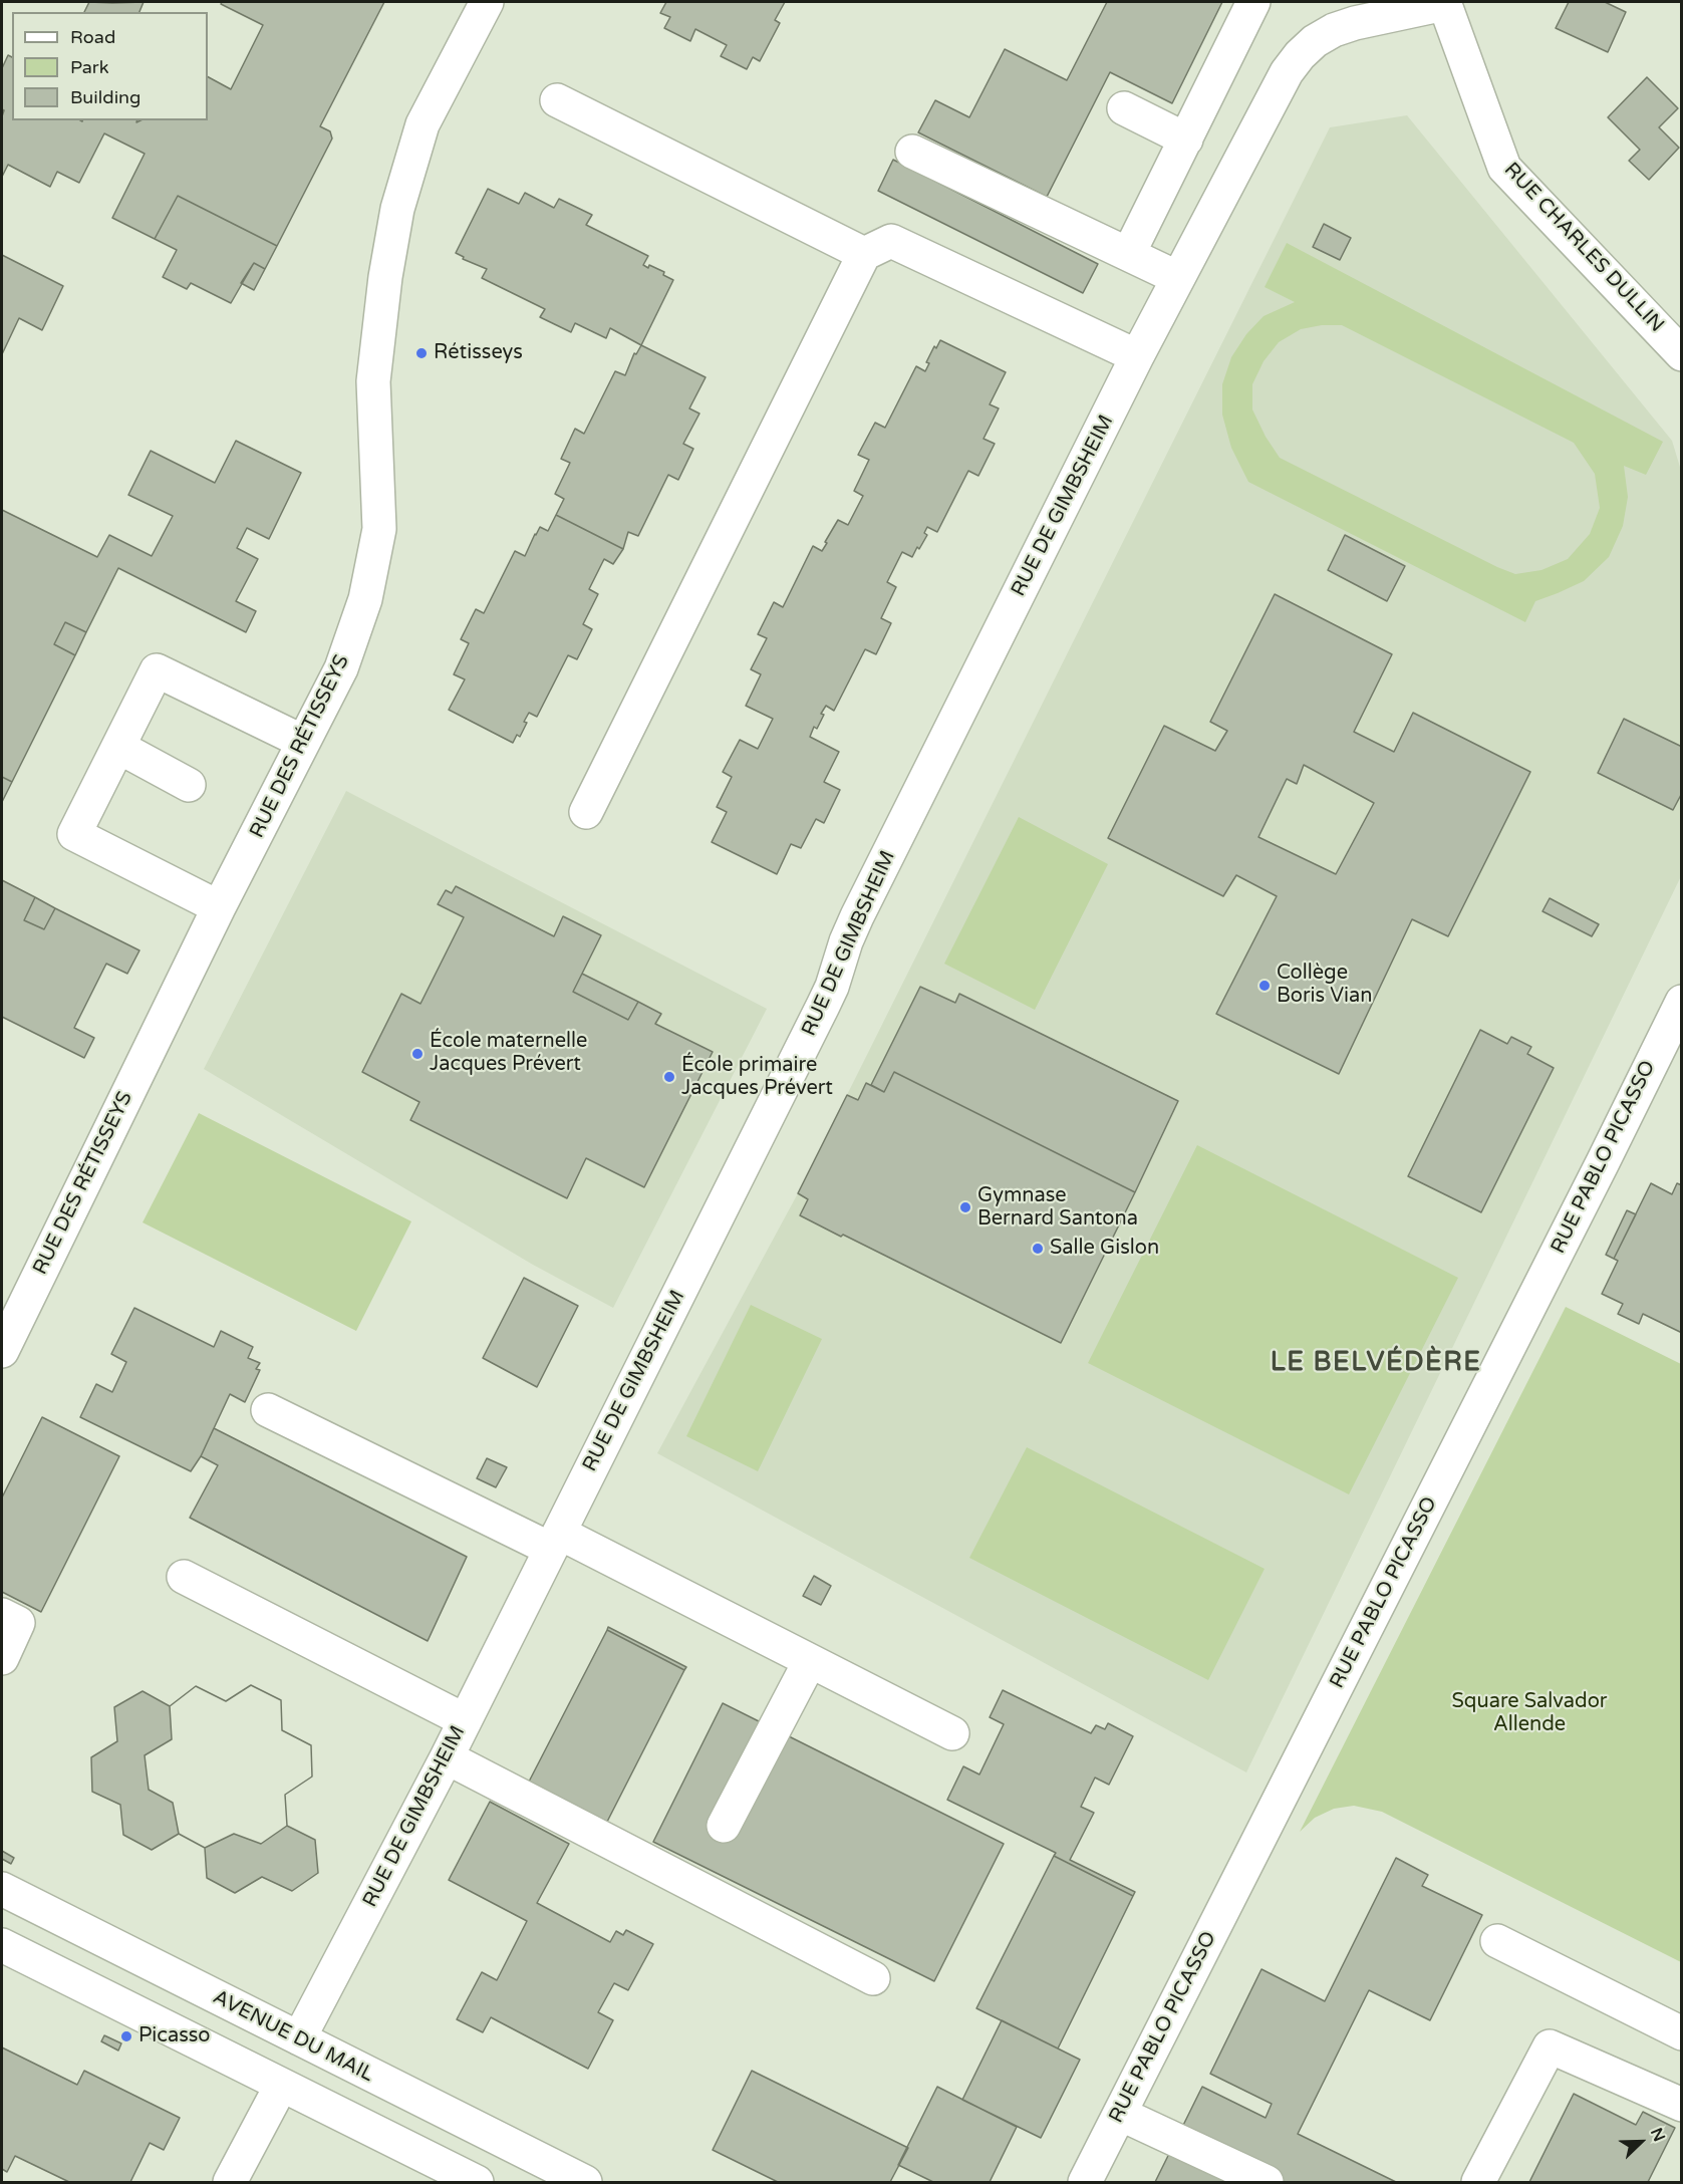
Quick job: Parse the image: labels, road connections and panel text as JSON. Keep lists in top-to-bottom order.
{
  "streets": {
    "street": [
      "RUE CHARLES DULLIN",
      "RUE DE GIMBSHEIM",
      "RUE DES RÉTISSEYS",
      "RUE PABLO PICASSO",
      "AVENUE DU MAIL"
    ]
  },
  "crossings": [
    ["RUE CHARLES DULLIN", "RUE DE GIMBSHEIM"],
    ["RUE DE GIMBSHEIM", "AVENUE DU MAIL"]
  ],
  "districts": ["LE BELVÉDÈRE"],
  "parks": ["Square Salvador Allende"],
  "places": [
    "Rétisseys",
    "Collège Boris Vian",
    "École maternelle Jacques Prévert",
    "École primaire Jacques Prévert",
    "Gymnase Bernard Santona",
    "Salle Gislon",
    "Picasso"
  ],
  "legend": ["Road", "Park", "Building"],
  "north": "top right"
}
